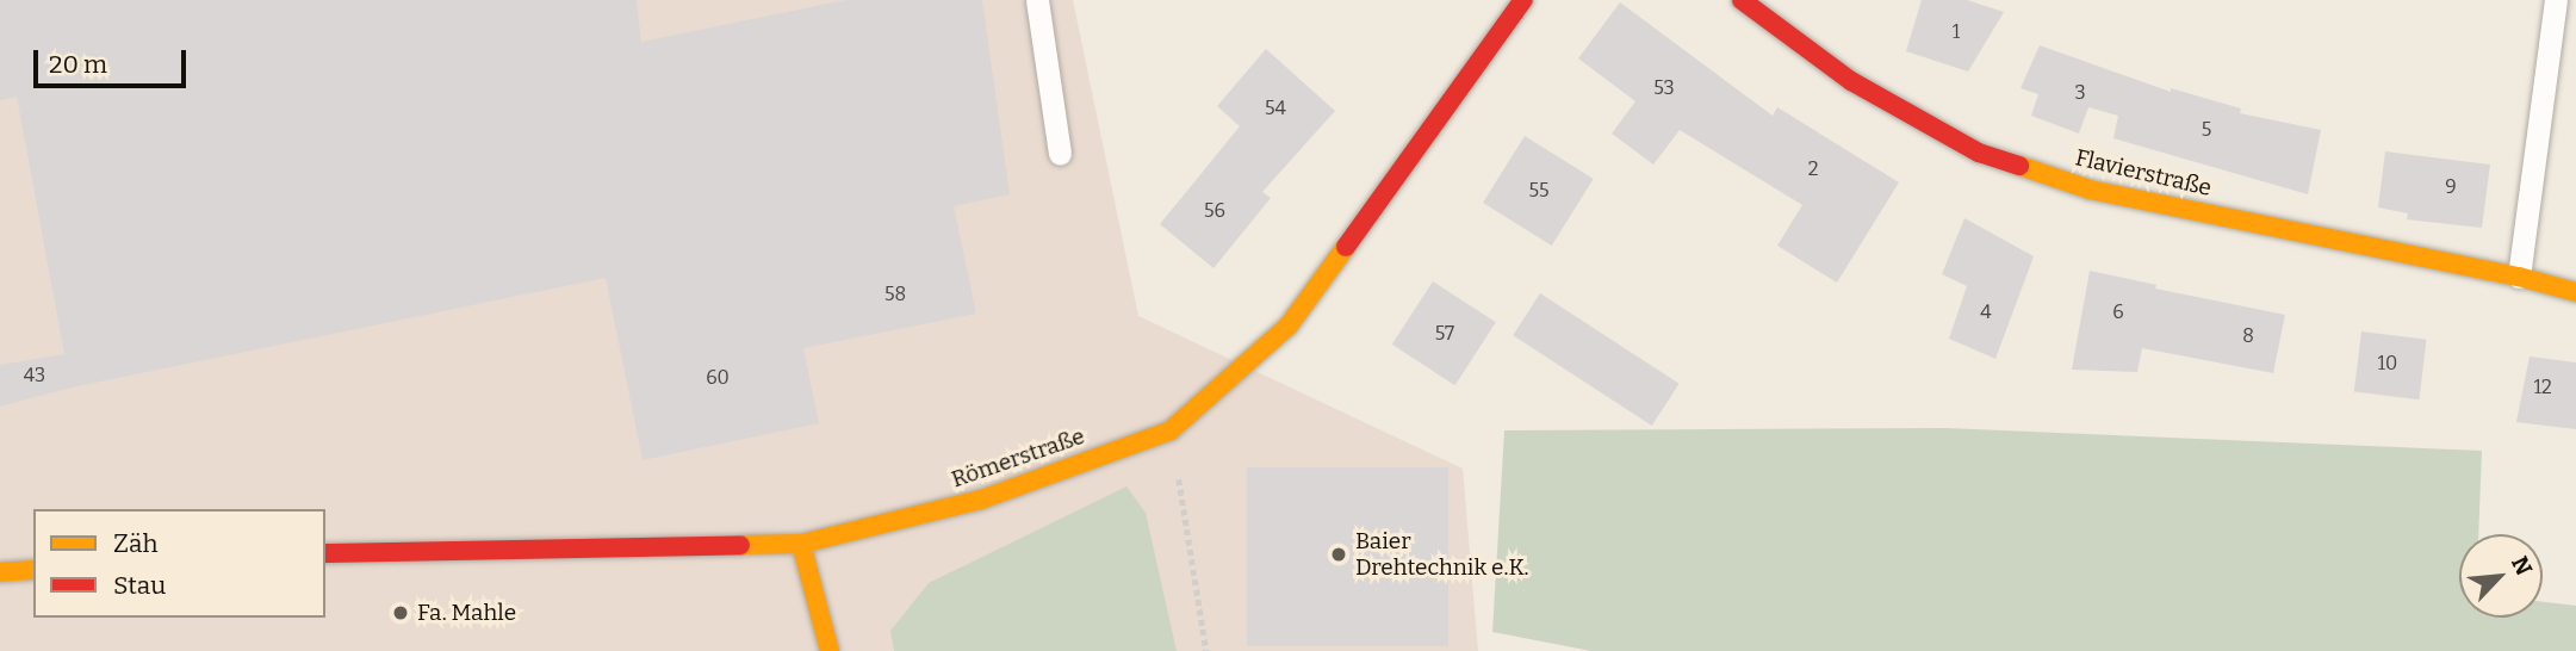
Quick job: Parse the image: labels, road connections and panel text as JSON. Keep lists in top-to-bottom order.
{
  "streets": {
    "street": ["Flavierstraße", "Römerstraße"]
  },
  "places": ["Baier Drehtechnik e.K.", "Fa. Mahle"],
  "house_numbers": [
    "1",
    "53",
    "3",
    "54",
    "5",
    "2",
    "9",
    "55",
    "56",
    "58",
    "4",
    "6",
    "57",
    "8",
    "10",
    "43",
    "60",
    "12"
  ],
  "legend": ["Zäh", "Stau"],
  "scale_bar": "20 m",
  "north": "top right"
}
